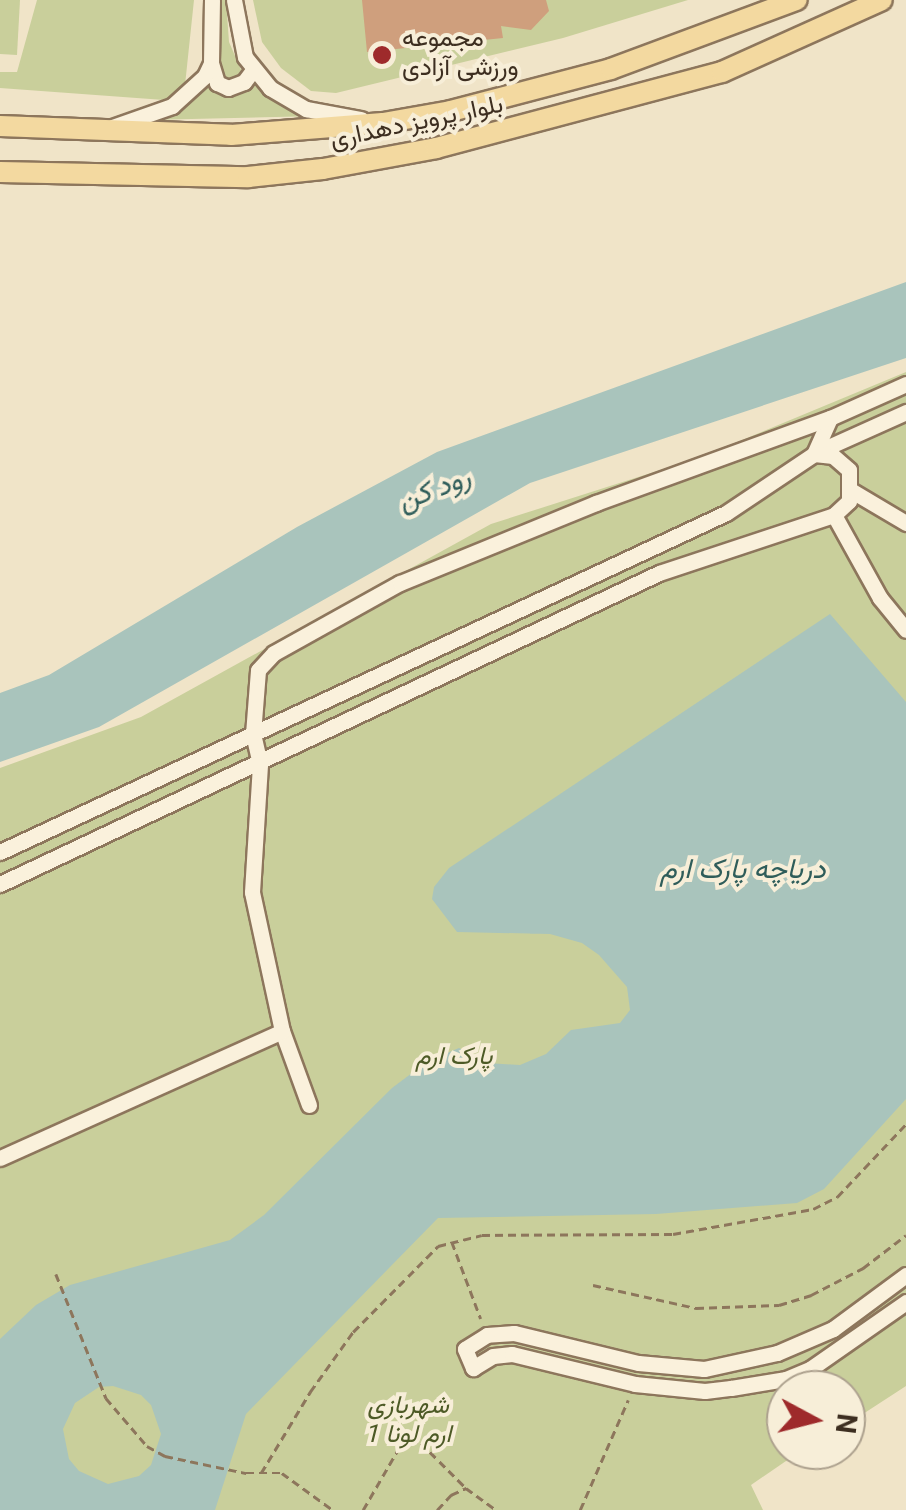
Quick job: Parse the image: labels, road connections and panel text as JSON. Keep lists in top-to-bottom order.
{
  "streets": {
    "main road": ["بلوار پرویز دهداری"]
  },
  "water": ["رود کن", "دریاچه پارک ارم"],
  "parks": ["پارک ارم", "شهربازی ارم لونا 1"],
  "places": ["مجموعه ورزشی آزادی"],
  "north": "right"
}
